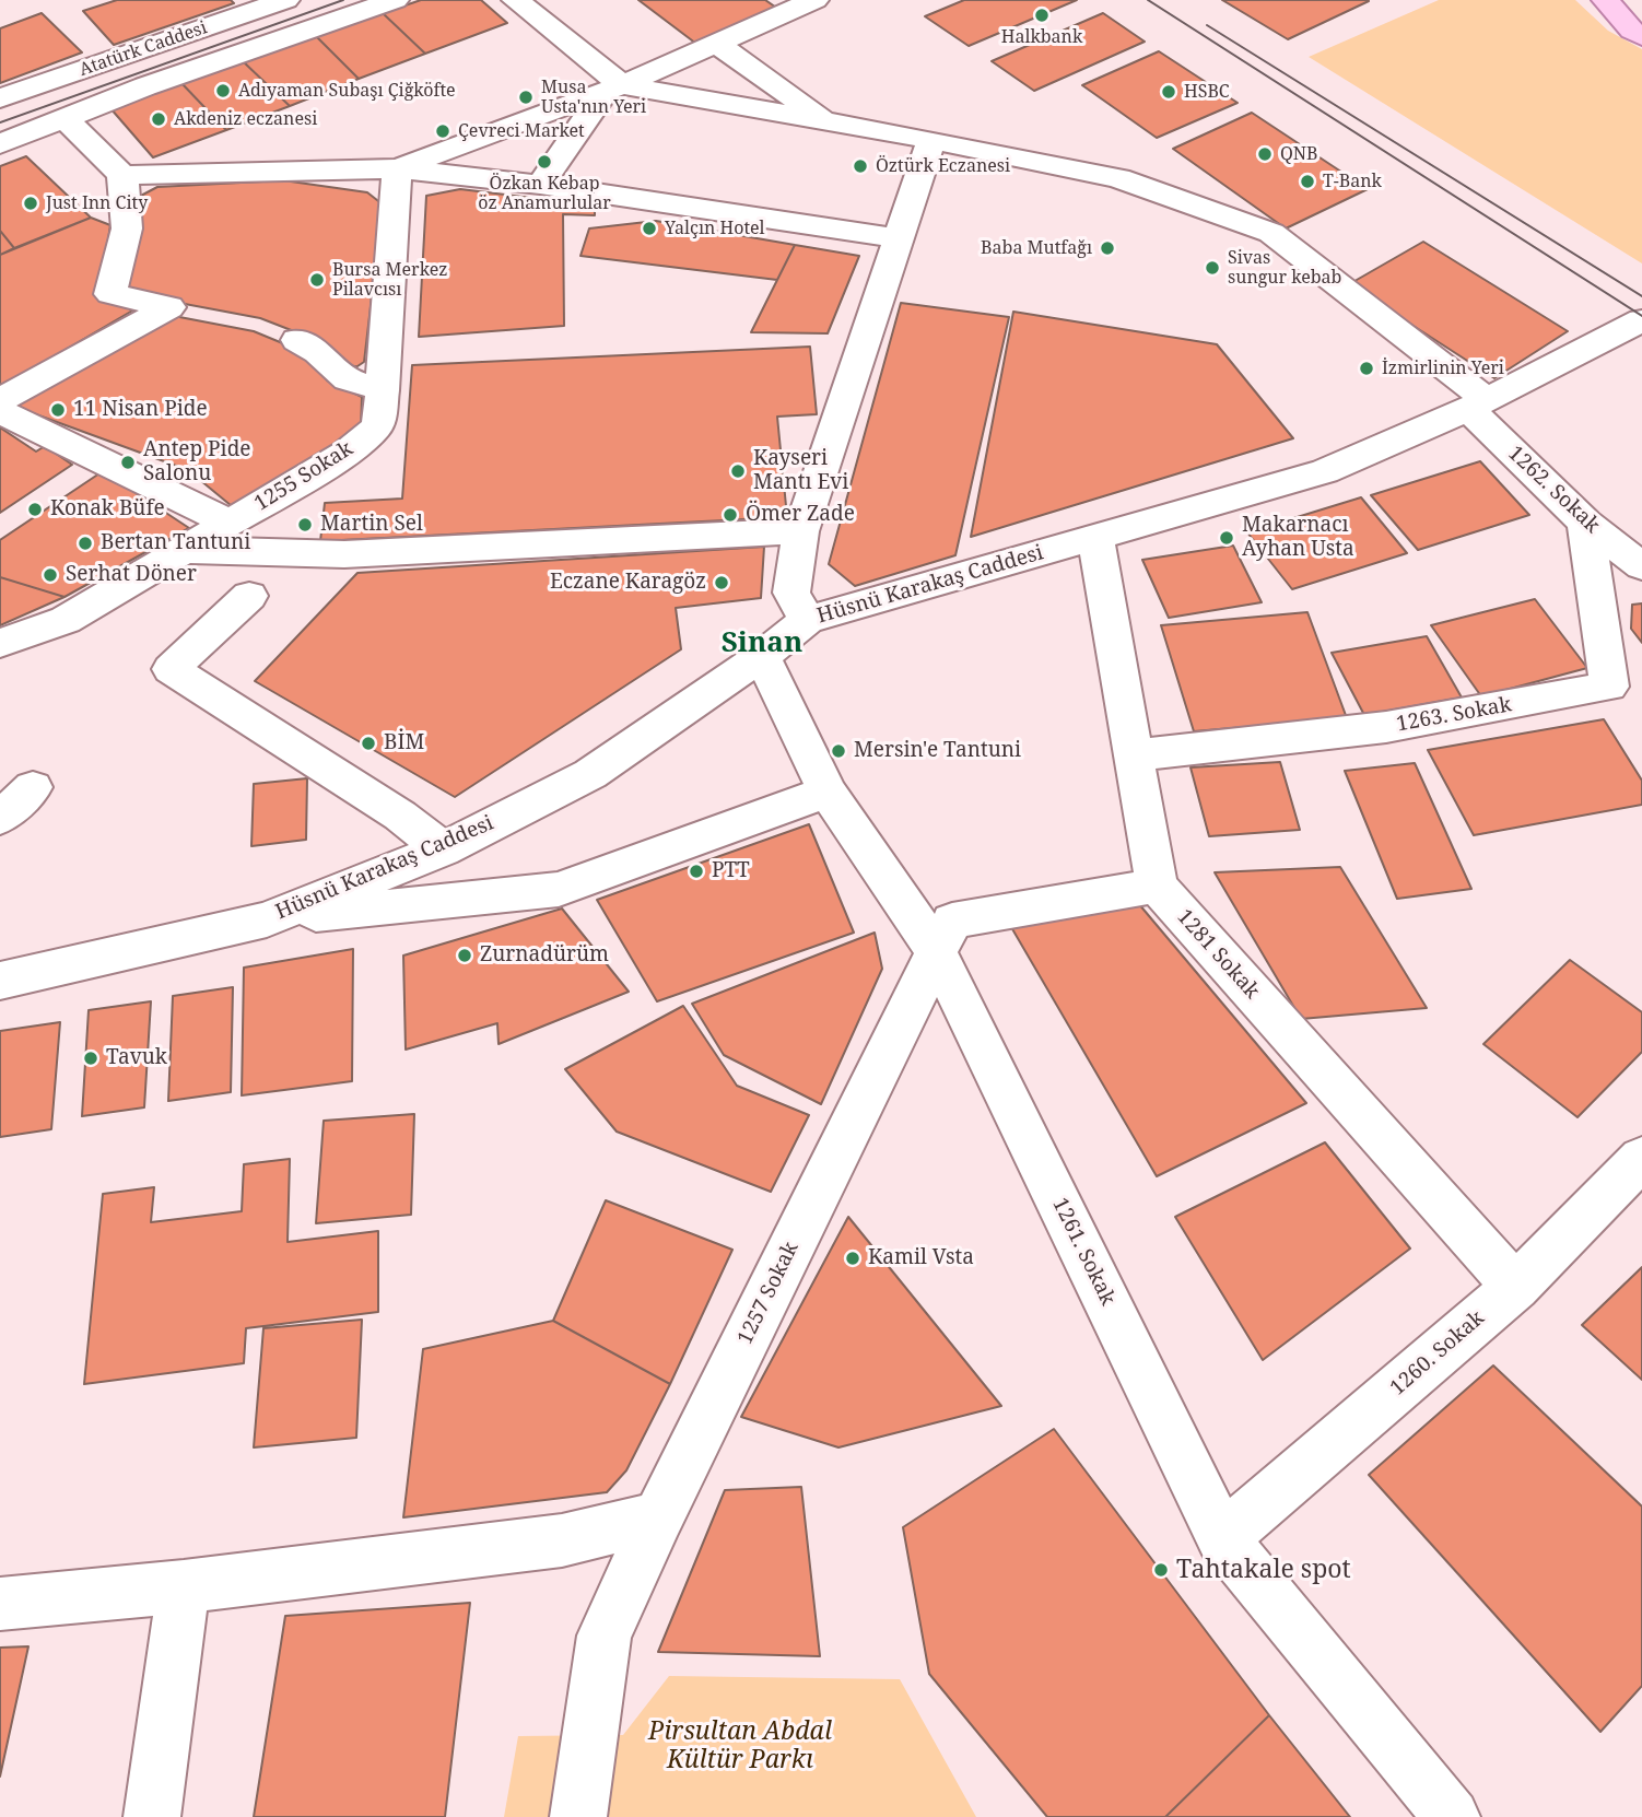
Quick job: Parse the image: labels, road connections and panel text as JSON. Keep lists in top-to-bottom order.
{
  "streets": {
    "street": [
      "Atatürk Caddesi",
      "1255 Sokak",
      "1262. Sokak",
      "Hüsnü Karakaş Caddesi",
      "1263. Sokak",
      "1281 Sokak",
      "1261. Sokak",
      "1257 Sokak",
      "1260. Sokak"
    ]
  },
  "crossings": [
    ["1262. Sokak", "Hüsnü Karakaş Caddesi"],
    ["1262. Sokak", "1263. Sokak"],
    ["Hüsnü Karakaş Caddesi", "1261. Sokak"],
    ["1281 Sokak", "1257 Sokak"],
    ["1281 Sokak", "1260. Sokak"],
    ["1261. Sokak", "1257 Sokak"],
    ["1261. Sokak", "1260. Sokak"]
  ],
  "districts": ["Sinan"],
  "parks": ["Pirsultan Abdal Kültür Parkı"],
  "places": [
    "Halkbank",
    "Adıyaman Subaşı Çiğköfte",
    "HSBC",
    "Musa Usta'nın Yeri",
    "Akdeniz eczanesi",
    "Çevreci Market",
    "QNB",
    "Özkan Kebap öz Anamurlular",
    "Öztürk Eczanesi",
    "T-Bank",
    "Just Inn City",
    "Yalçın Hotel",
    "Baba Mutfağı",
    "Sivas sungur kebab",
    "Bursa Merkez Pilavcısı",
    "İzmirlinin Yeri",
    "11 Nisan Pide",
    "Antep Pide Salonu",
    "Kayseri Mantı Evi",
    "Konak Büfe",
    "Ömer Zade",
    "Martin Sel",
    "Makarnacı Ayhan Usta",
    "Bertan Tantuni",
    "Serhat Döner",
    "Eczane Karagöz",
    "BİM",
    "Mersin'e Tantuni",
    "PTT",
    "Zurnadürüm",
    "Tavuk",
    "Kamil Vsta",
    "Tahtakale spot"
  ]
}
